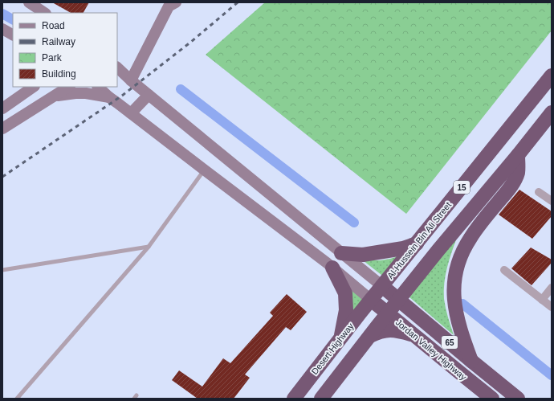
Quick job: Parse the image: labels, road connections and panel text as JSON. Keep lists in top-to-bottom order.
{
  "streets": {
    "highway": [
      "15",
      "Al-Hussein Bin Ali Street",
      "65",
      "Desert Highway",
      "Jordan Valley Highway"
    ]
  },
  "crossings": [
    ["15", "Jordan Valley Highway"],
    ["Al-Hussein Bin Ali Street", "Desert Highway"],
    ["Al-Hussein Bin Ali Street", "Jordan Valley Highway"],
    ["Desert Highway", "Jordan Valley Highway"]
  ],
  "legend": [
    "Road",
    "Railway",
    "Park",
    "Building"
  ]
}
